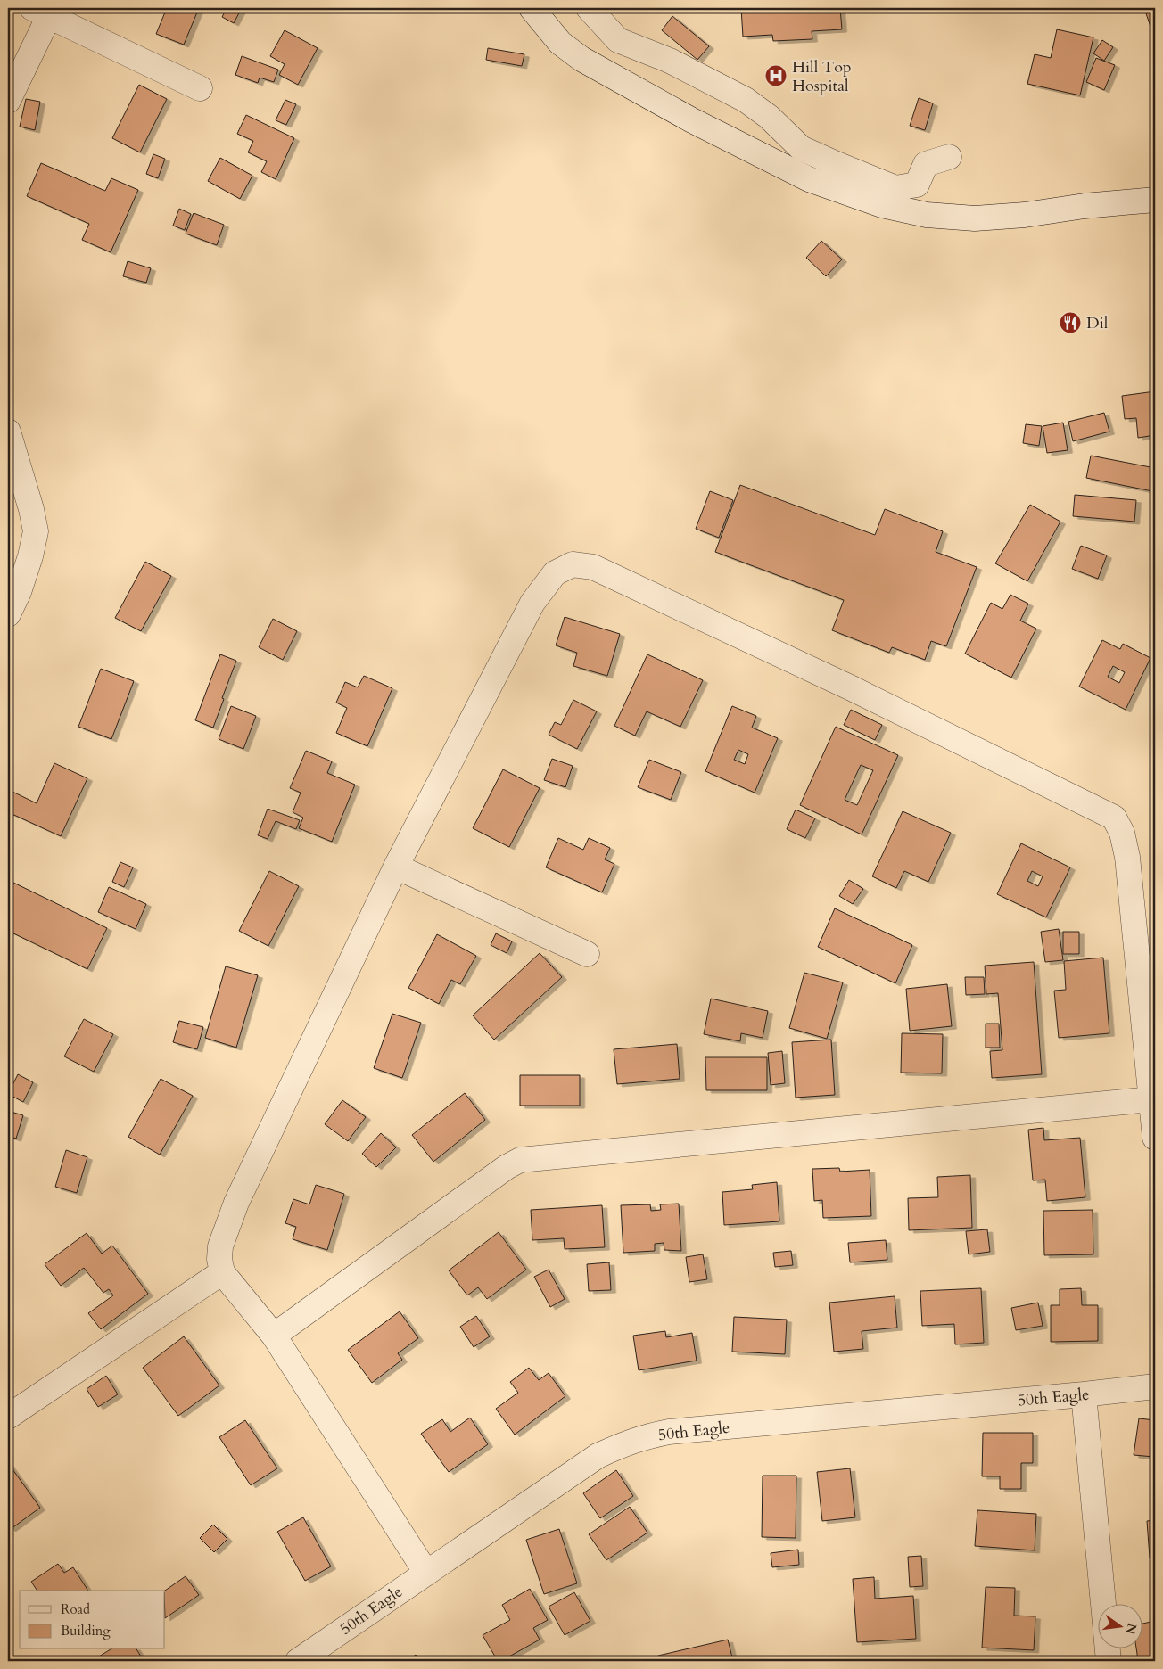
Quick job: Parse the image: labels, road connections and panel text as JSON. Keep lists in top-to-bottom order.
{
  "streets": {
    "street": ["50th Eagle"]
  },
  "places": {
    "hospital": ["Hill Top Hospital"],
    "restaurant": ["Dil"]
  },
  "legend": ["Road", "Building"],
  "north": "right"
}
